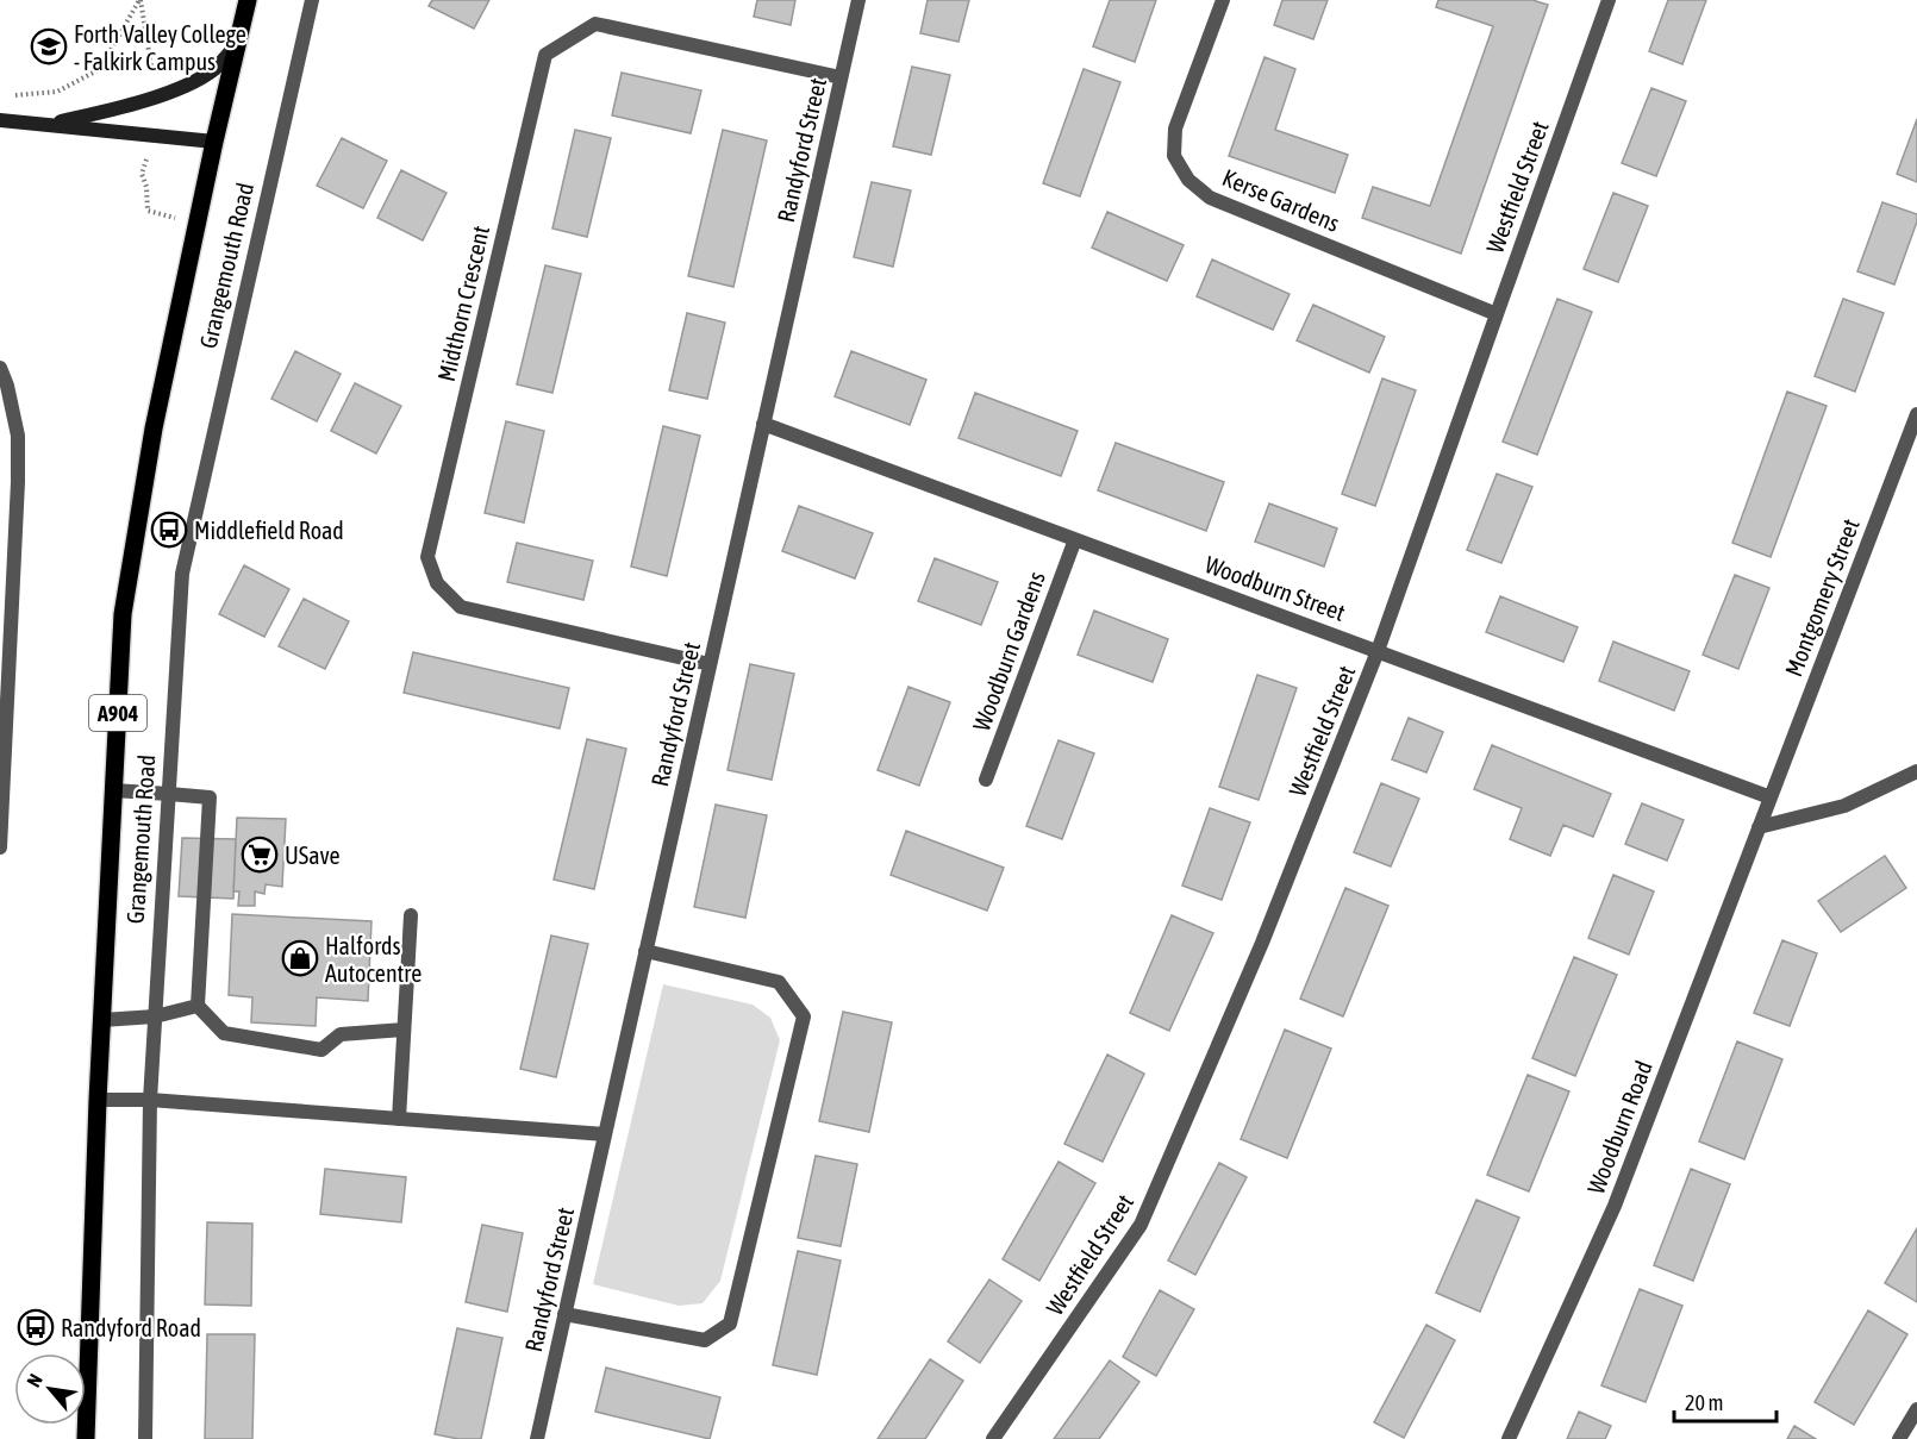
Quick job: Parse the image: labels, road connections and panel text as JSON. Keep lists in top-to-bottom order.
{
  "streets": {
    "main road": ["Grangemouth Road", "A904"],
    "street": [
      "Randyford Street",
      "Westfield Street",
      "Kerse Gardens",
      "Midthorn Crescent",
      "Woodburn Street",
      "Montgomery Street",
      "Woodburn Gardens",
      "Woodburn Road"
    ]
  },
  "crossings": [
    ["Randyford Street", "Midthorn Crescent"],
    ["Randyford Street", "Woodburn Street"],
    ["Westfield Street", "Kerse Gardens"],
    ["Westfield Street", "Woodburn Street"],
    ["Woodburn Street", "Montgomery Street"],
    ["Woodburn Street", "Woodburn Gardens"],
    ["Woodburn Street", "Woodburn Road"],
    ["Montgomery Street", "Woodburn Road"]
  ],
  "places": {
    "school or university": ["Forth Valley College - Falkirk Campus"],
    "bus stop": ["Middlefield Road", "Randyford Road"],
    "supermarket": ["USave"],
    "shop": ["Halfords Autocentre"]
  },
  "scale_bar": "20 m",
  "north": "top left"
}
